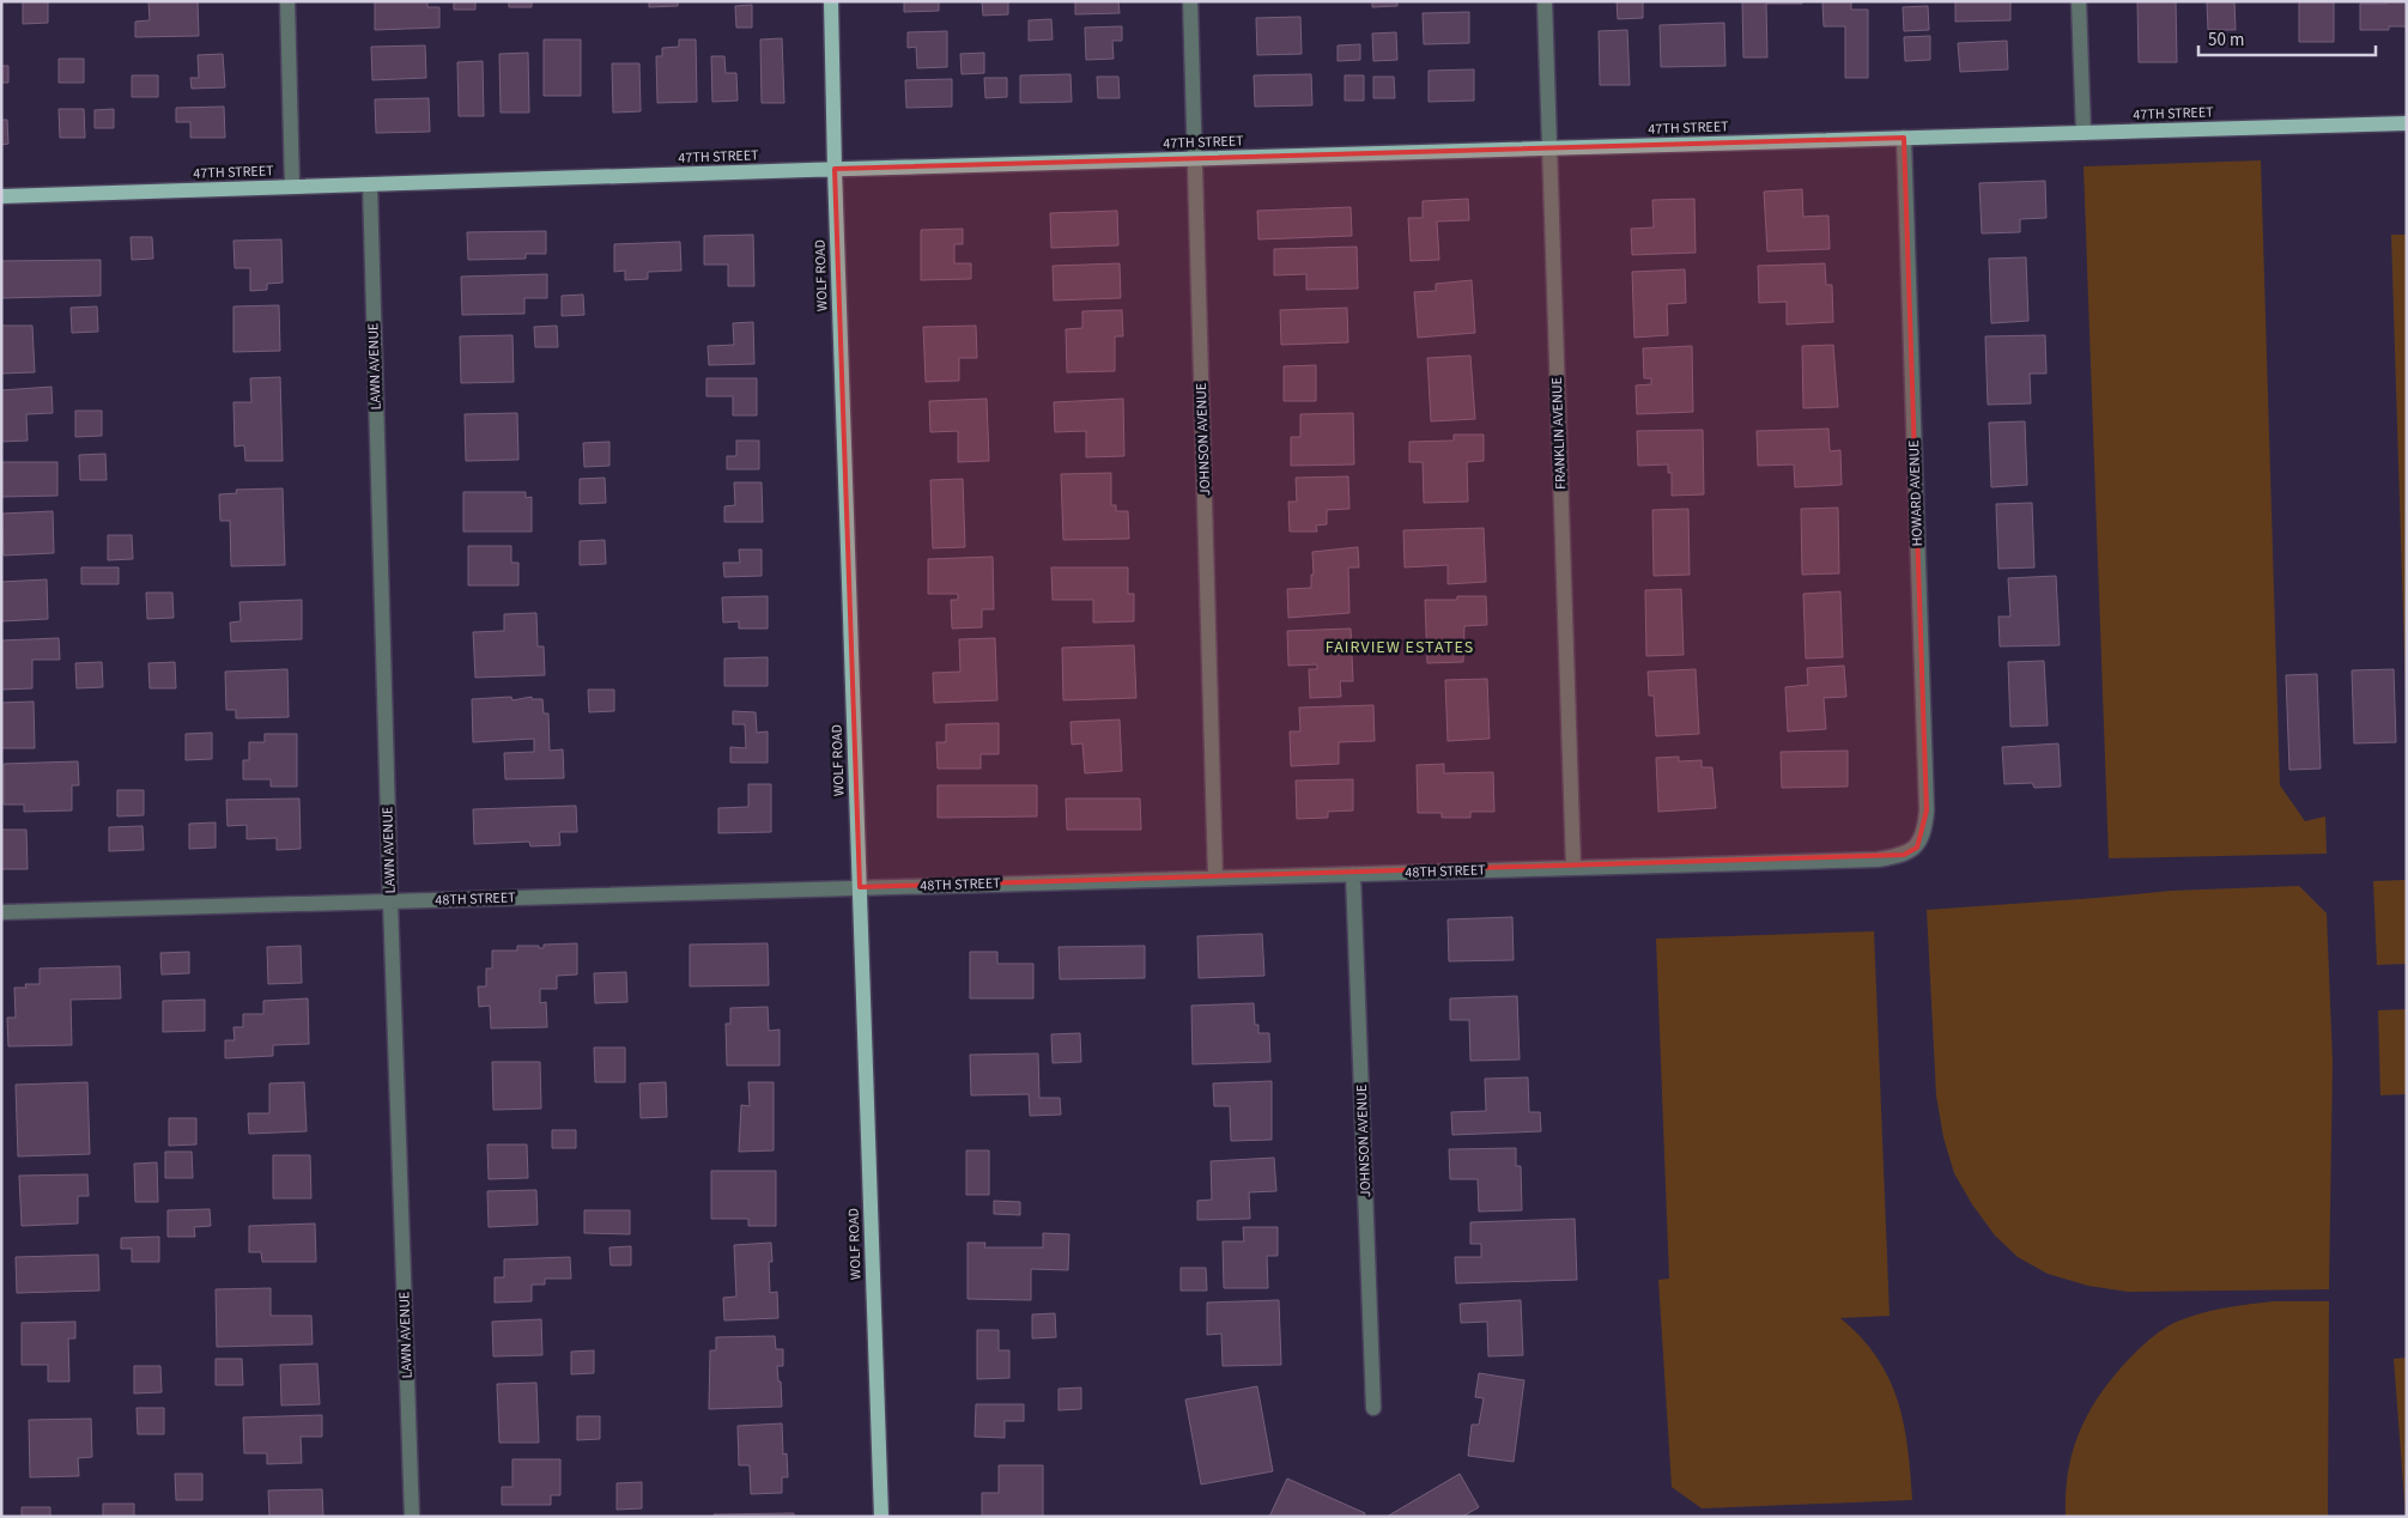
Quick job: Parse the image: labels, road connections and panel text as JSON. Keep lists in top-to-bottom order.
{
  "streets": {
    "main road": ["47TH STREET", "WOLF ROAD"],
    "street": [
      "LAWN AVENUE",
      "FRANKLIN AVENUE",
      "JOHNSON AVENUE",
      "HOWARD AVENUE",
      "48TH STREET"
    ]
  },
  "crossings": [
    ["47TH STREET", "WOLF ROAD"],
    ["47TH STREET", "LAWN AVENUE"],
    ["47TH STREET", "FRANKLIN AVENUE"],
    ["47TH STREET", "JOHNSON AVENUE"],
    ["47TH STREET", "HOWARD AVENUE"],
    ["WOLF ROAD", "48TH STREET"],
    ["LAWN AVENUE", "48TH STREET"],
    ["FRANKLIN AVENUE", "48TH STREET"],
    ["JOHNSON AVENUE", "48TH STREET"],
    ["HOWARD AVENUE", "48TH STREET"]
  ],
  "districts": ["FAIRVIEW ESTATES"],
  "scale_bar": "50 m"
}
